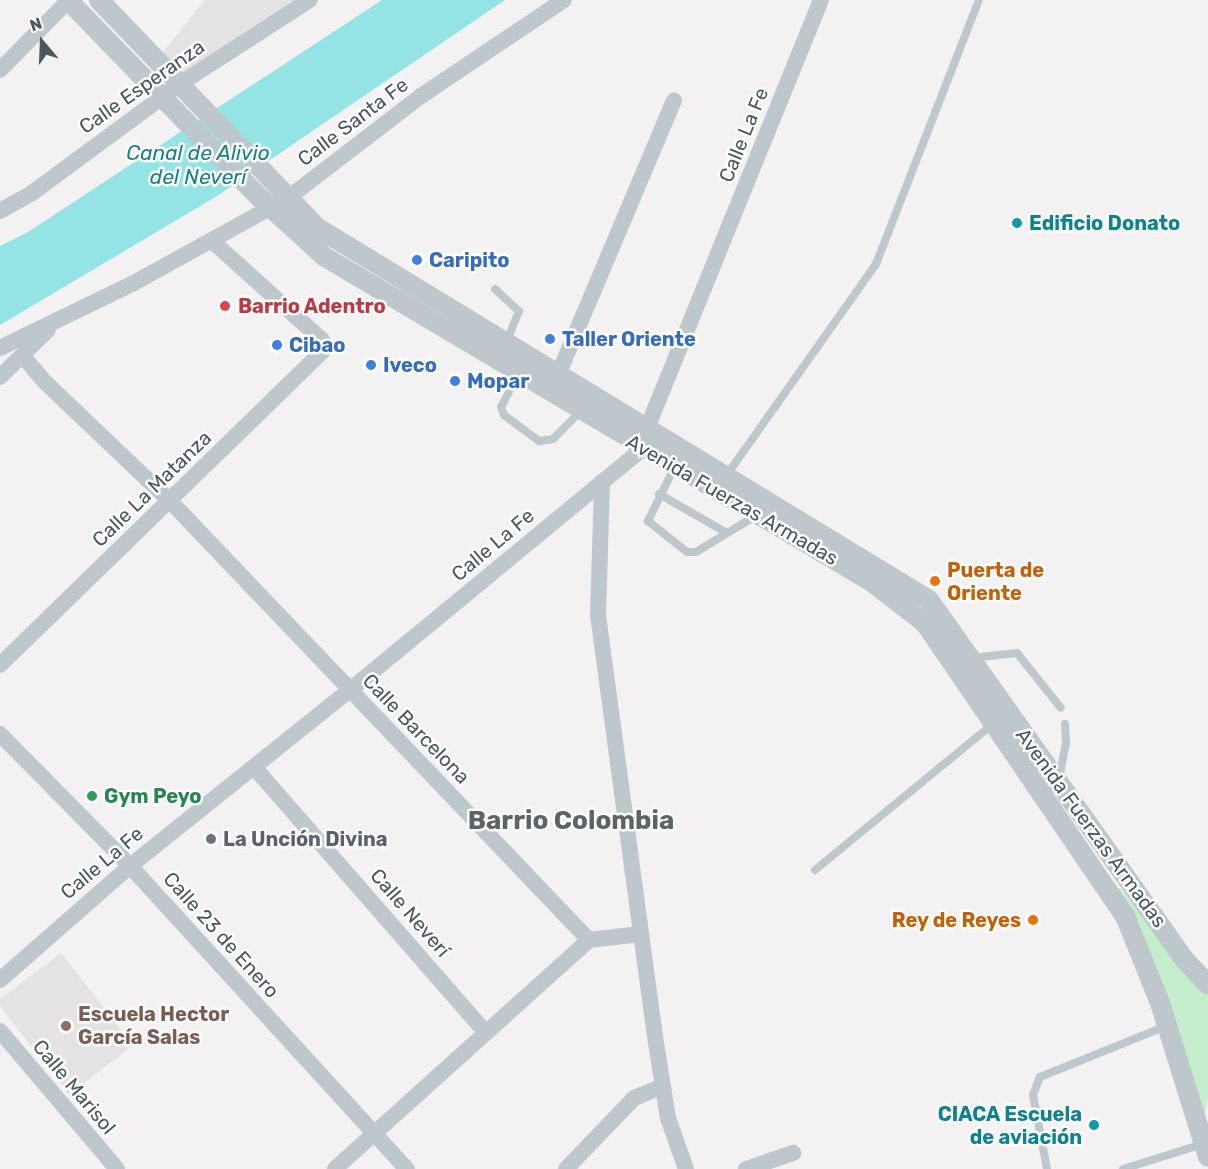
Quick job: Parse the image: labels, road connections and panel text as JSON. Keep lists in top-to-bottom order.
{
  "streets": {
    "street": [
      "Calle Esperanza",
      "Calle Santa Fe",
      "Calle La Fe",
      "Calle La Matanza",
      "Avenida Fuerzas Armadas",
      "Calle Barcelona",
      "Calle Neverí",
      "Calle 23 de Enero",
      "Calle Marisol"
    ]
  },
  "crossings": [
    ["Calle Esperanza", "Avenida Fuerzas Armadas"],
    ["Calle Santa Fe", "Calle La Matanza"],
    ["Calle Santa Fe", "Avenida Fuerzas Armadas"],
    ["Calle La Fe", "Avenida Fuerzas Armadas"],
    ["Calle La Fe", "Calle Barcelona"],
    ["Calle La Fe", "Calle Neverí"],
    ["Calle La Fe", "Calle 23 de Enero"],
    ["Calle La Matanza", "Calle Barcelona"]
  ],
  "districts": ["Barrio Colombia"],
  "water": ["Canal de Alivio del Neverí"],
  "places": [
    "Edificio Donato",
    "Caripito",
    "Barrio Adentro",
    "Taller Oriente",
    "Cibao",
    "Iveco",
    "Mopar",
    "Puerta de Oriente",
    "Gym Peyo",
    "La Unción Divina",
    "Rey de Reyes",
    "Escuela Hector García Salas",
    "CIACA Escuela de aviación"
  ],
  "north": "top"
}
